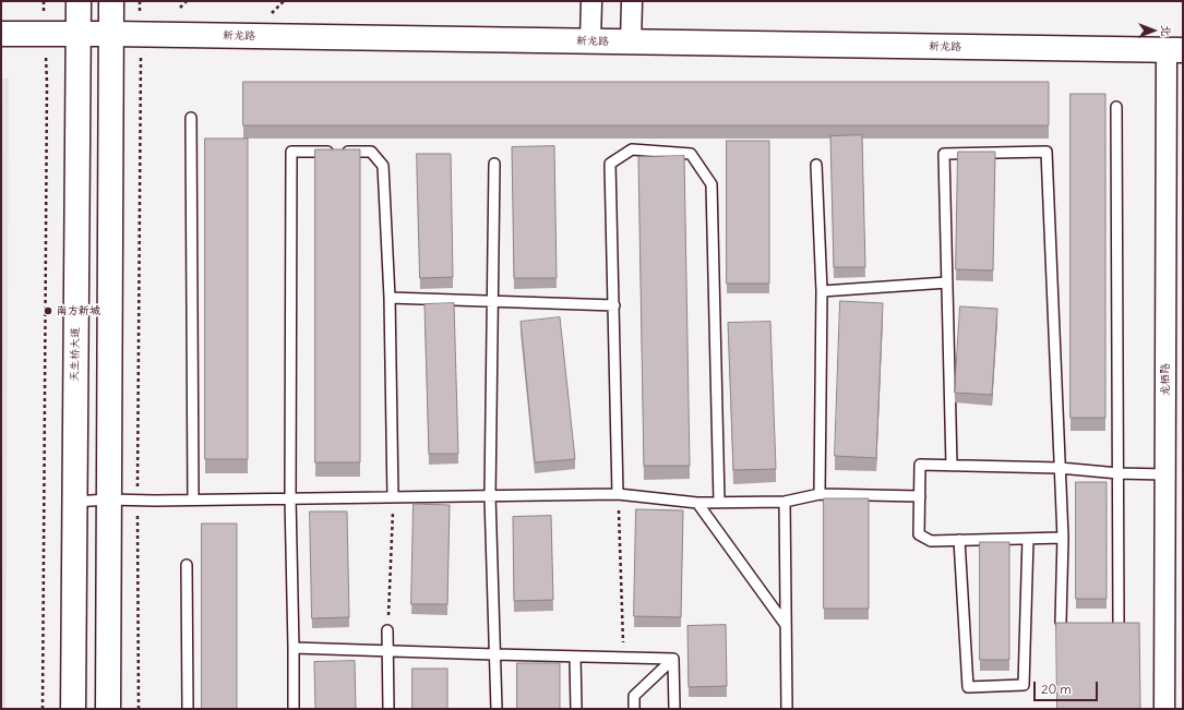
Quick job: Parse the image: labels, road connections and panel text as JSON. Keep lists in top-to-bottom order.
{
  "streets": {
    "main road": ["新龙路", "天生桥大道"],
    "street": ["龙栖路"]
  },
  "crossings": [
    ["新龙路", "天生桥大道"],
    ["新龙路", "龙栖路"]
  ],
  "places": ["南方新城"],
  "scale_bar": "20 m",
  "north": "right"
}
